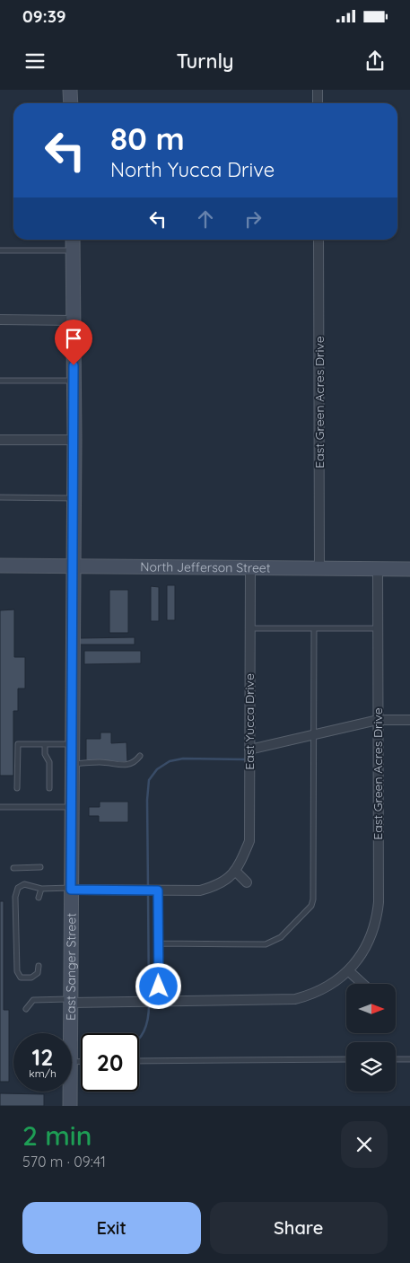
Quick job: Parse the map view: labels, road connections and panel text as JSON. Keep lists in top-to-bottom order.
{
  "streets": {
    "main road": ["North Jefferson Street", "East Sanger Street"],
    "street": ["East Green Acres Drive", "East Yucca Drive"]
  },
  "crossings": [
    ["East Green Acres Drive", "North Jefferson Street"],
    ["East Green Acres Drive", "East Sanger Street"],
    ["North Jefferson Street", "East Yucca Drive"],
    ["North Jefferson Street", "East Sanger Street"]
  ],
  "north": "right",
  "page": {
    "status": "09:39",
    "header": "Turnly",
    "turn": ["80 m", "North Yucca Drive"],
    "speed": "12 km/h",
    "limit": "20",
    "heading": ["2 min", "570 m · 09:41"],
    "buttons": ["Exit", "Share"]
  }
}
